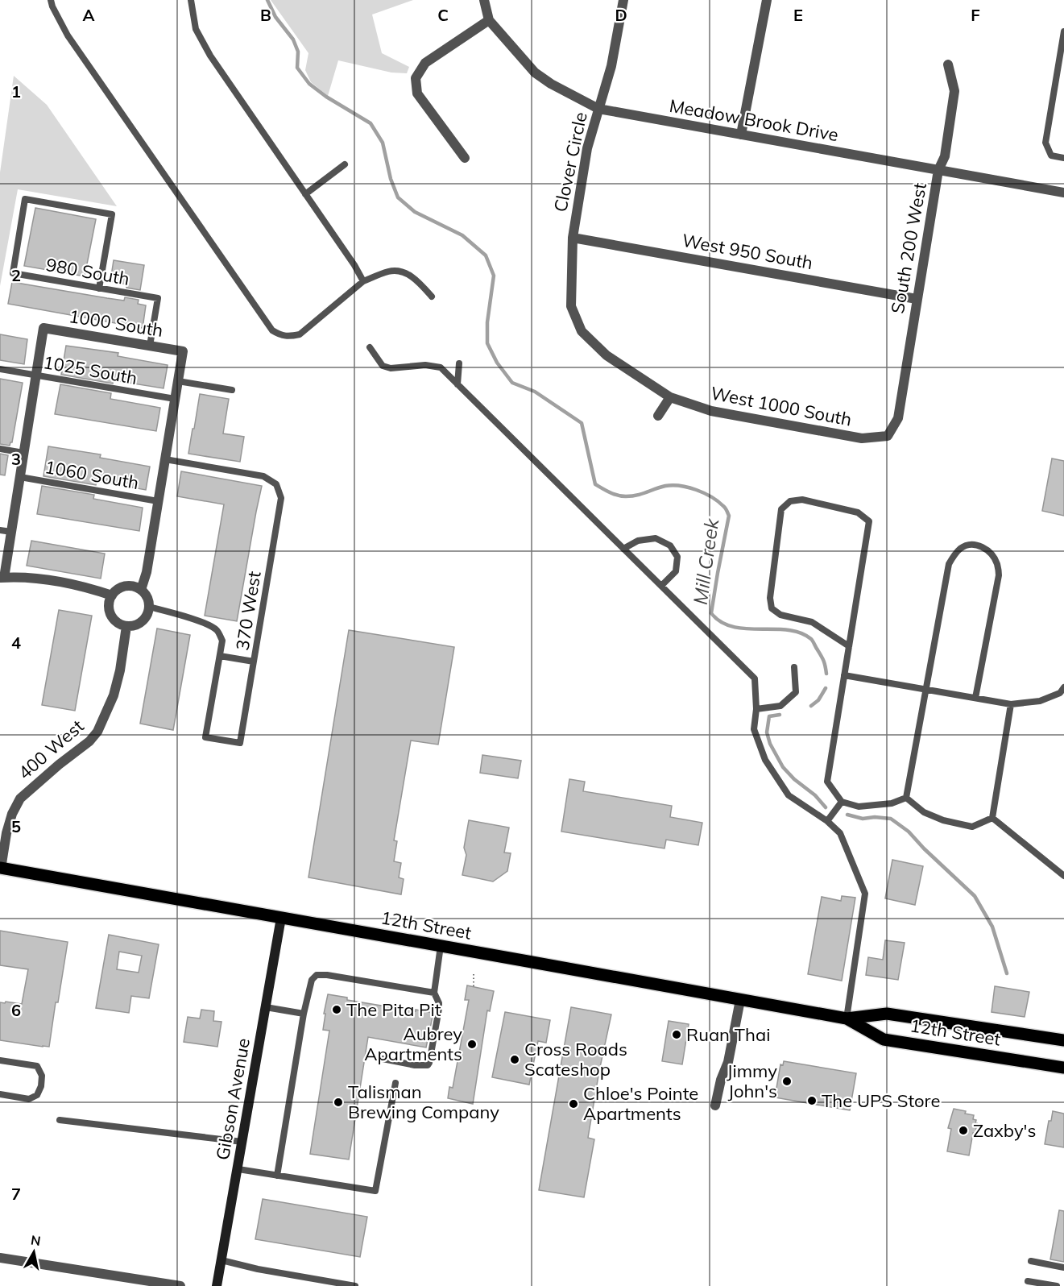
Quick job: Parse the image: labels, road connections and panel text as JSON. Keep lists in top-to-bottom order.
{
  "streets": {
    "main road": ["12th Street"],
    "street": [
      "Meadow Brook Drive",
      "Clover Circle",
      "South 200 West",
      "West 950 South",
      "1000 South",
      "West 1000 South",
      "400 West",
      "Gibson Avenue"
    ],
    "lane": [
      "980 South",
      "1025 South",
      "1060 South",
      "370 West"
    ]
  },
  "crossings": [
    ["Meadow Brook Drive", "Clover Circle"],
    ["Meadow Brook Drive", "South 200 West"],
    ["Clover Circle", "West 950 South"],
    ["Clover Circle", "West 1000 South"],
    ["South 200 West", "West 950 South"],
    ["South 200 West", "West 1000 South"],
    ["980 South", "1000 South"],
    ["1000 South", "1025 South"],
    ["400 West", "12th Street"],
    ["12th Street", "Gibson Avenue"]
  ],
  "water": ["Mill Creek"],
  "places": [
    "The Pita Pit",
    "Ruan Thai",
    "Aubrey Apartments",
    "Cross Roads Scateshop",
    "Jimmy John's",
    "The UPS Store",
    "Talisman Brewing Company",
    "Chloe's Pointe Apartments",
    "Zaxby's"
  ],
  "north": "top",
  "grid": {
    "columns": [
      "A",
      "B",
      "C",
      "D",
      "E",
      "F"
    ],
    "rows": [
      "1",
      "2",
      "3",
      "4",
      "5",
      "6",
      "7"
    ]
  }
}
